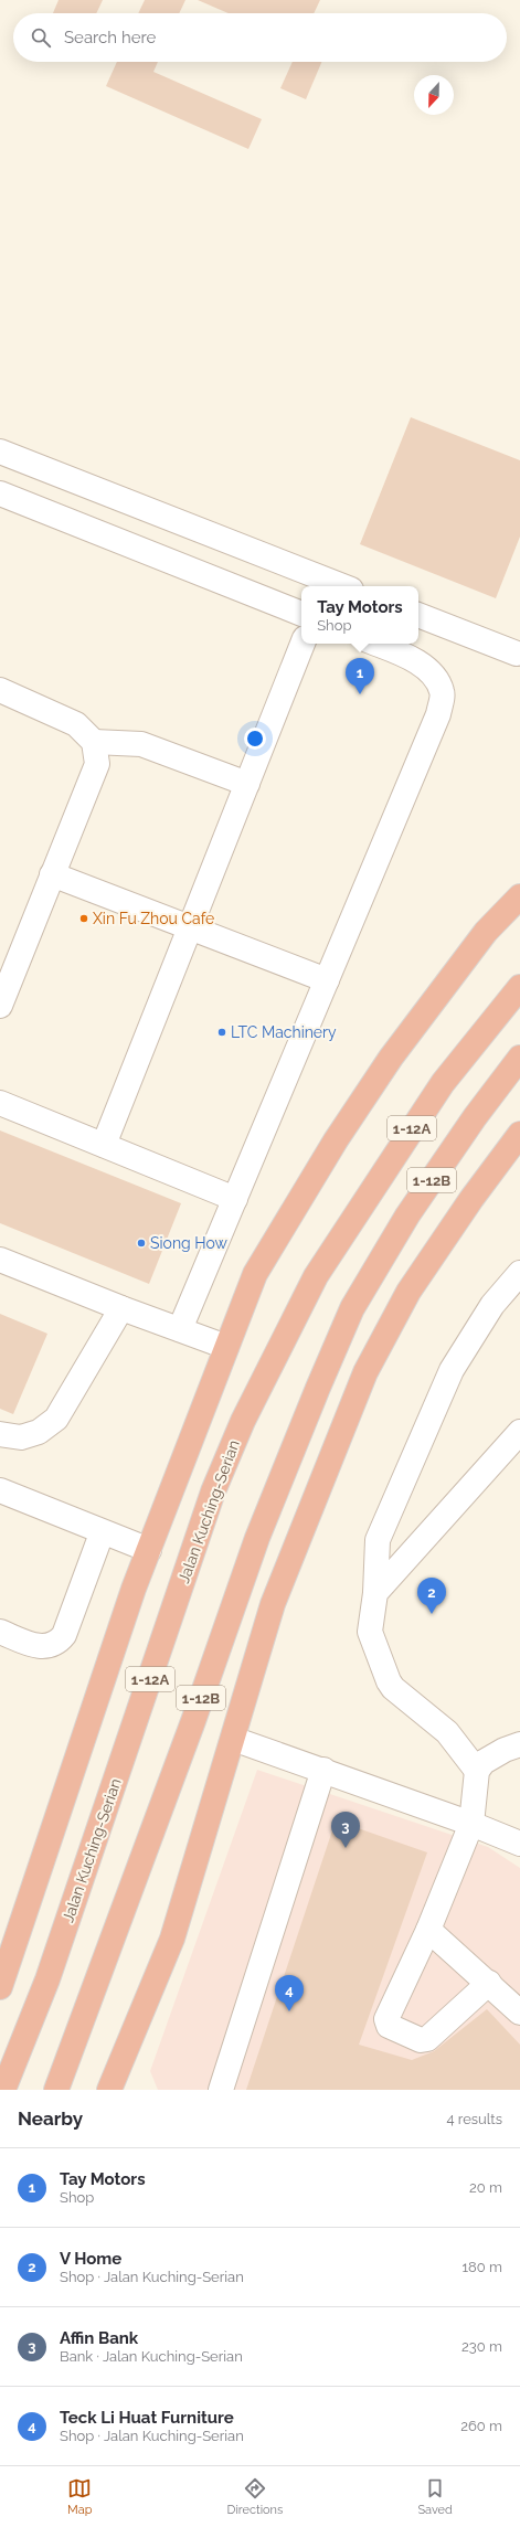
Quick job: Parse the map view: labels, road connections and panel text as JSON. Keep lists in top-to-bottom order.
{
  "streets": {
    "highway": ["1-12A", "1-12B", "Jalan Kuching-Serian"]
  },
  "places": ["Xin Fu Zhou Cafe", "LTC Machinery", "Siong How"],
  "north": "bottom",
  "page": {
    "search": "Search here",
    "popup": ["Tay Motors", "Shop"],
    "pins": [
      "1",
      "2",
      "3",
      "4"
    ],
    "heading": ["Nearby", "4 results"],
    "list": [
      {
        "mark": "1",
        "name": "Tay Motors",
        "note": "Shop",
        "value": "20 m"
      },
      {
        "mark": "2",
        "name": "V Home",
        "note": "Shop · Jalan Kuching-Serian",
        "value": "180 m"
      },
      {
        "mark": "3",
        "name": "Affin Bank",
        "note": "Bank · Jalan Kuching-Serian",
        "value": "230 m"
      },
      {
        "mark": "4",
        "name": "Teck Li Huat Furniture",
        "note": "Shop · Jalan Kuching-Serian",
        "value": "260 m"
      }
    ],
    "nav": ["Map", "Directions", "Saved"]
  }
}
